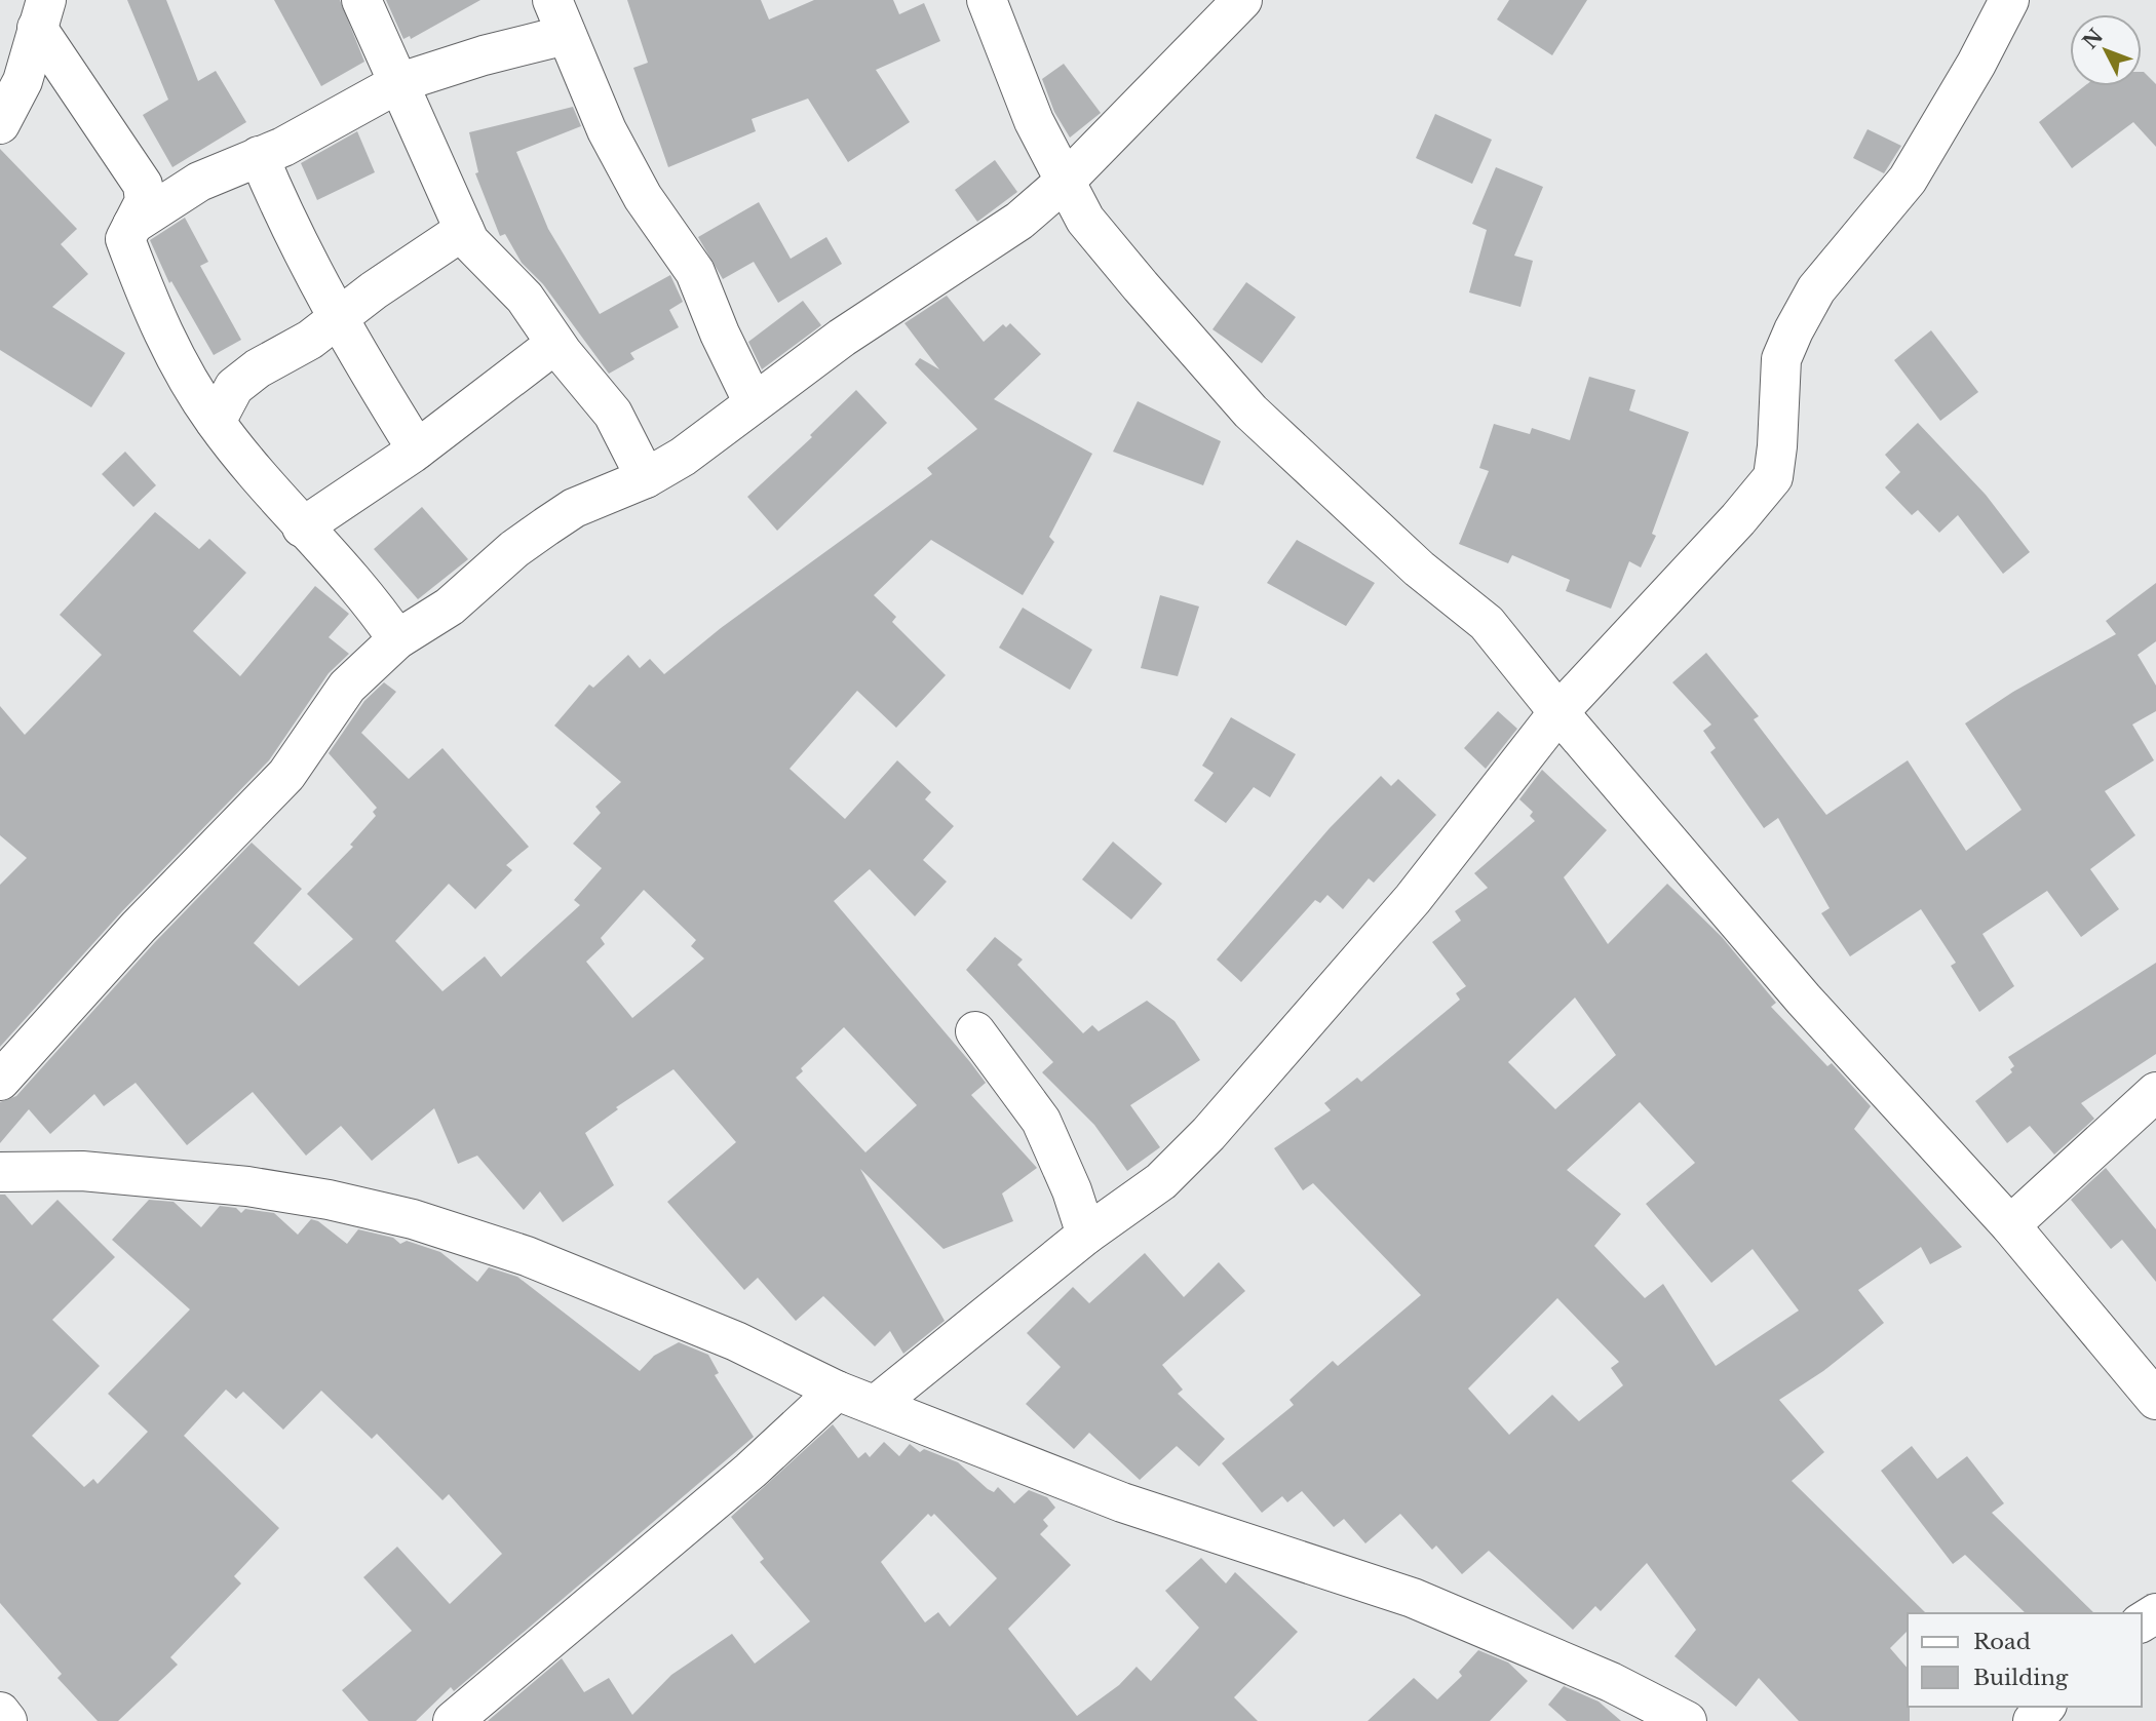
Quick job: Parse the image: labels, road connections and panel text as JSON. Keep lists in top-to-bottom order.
{
  "legend": ["Road", "Building"],
  "north": "top left"
}
